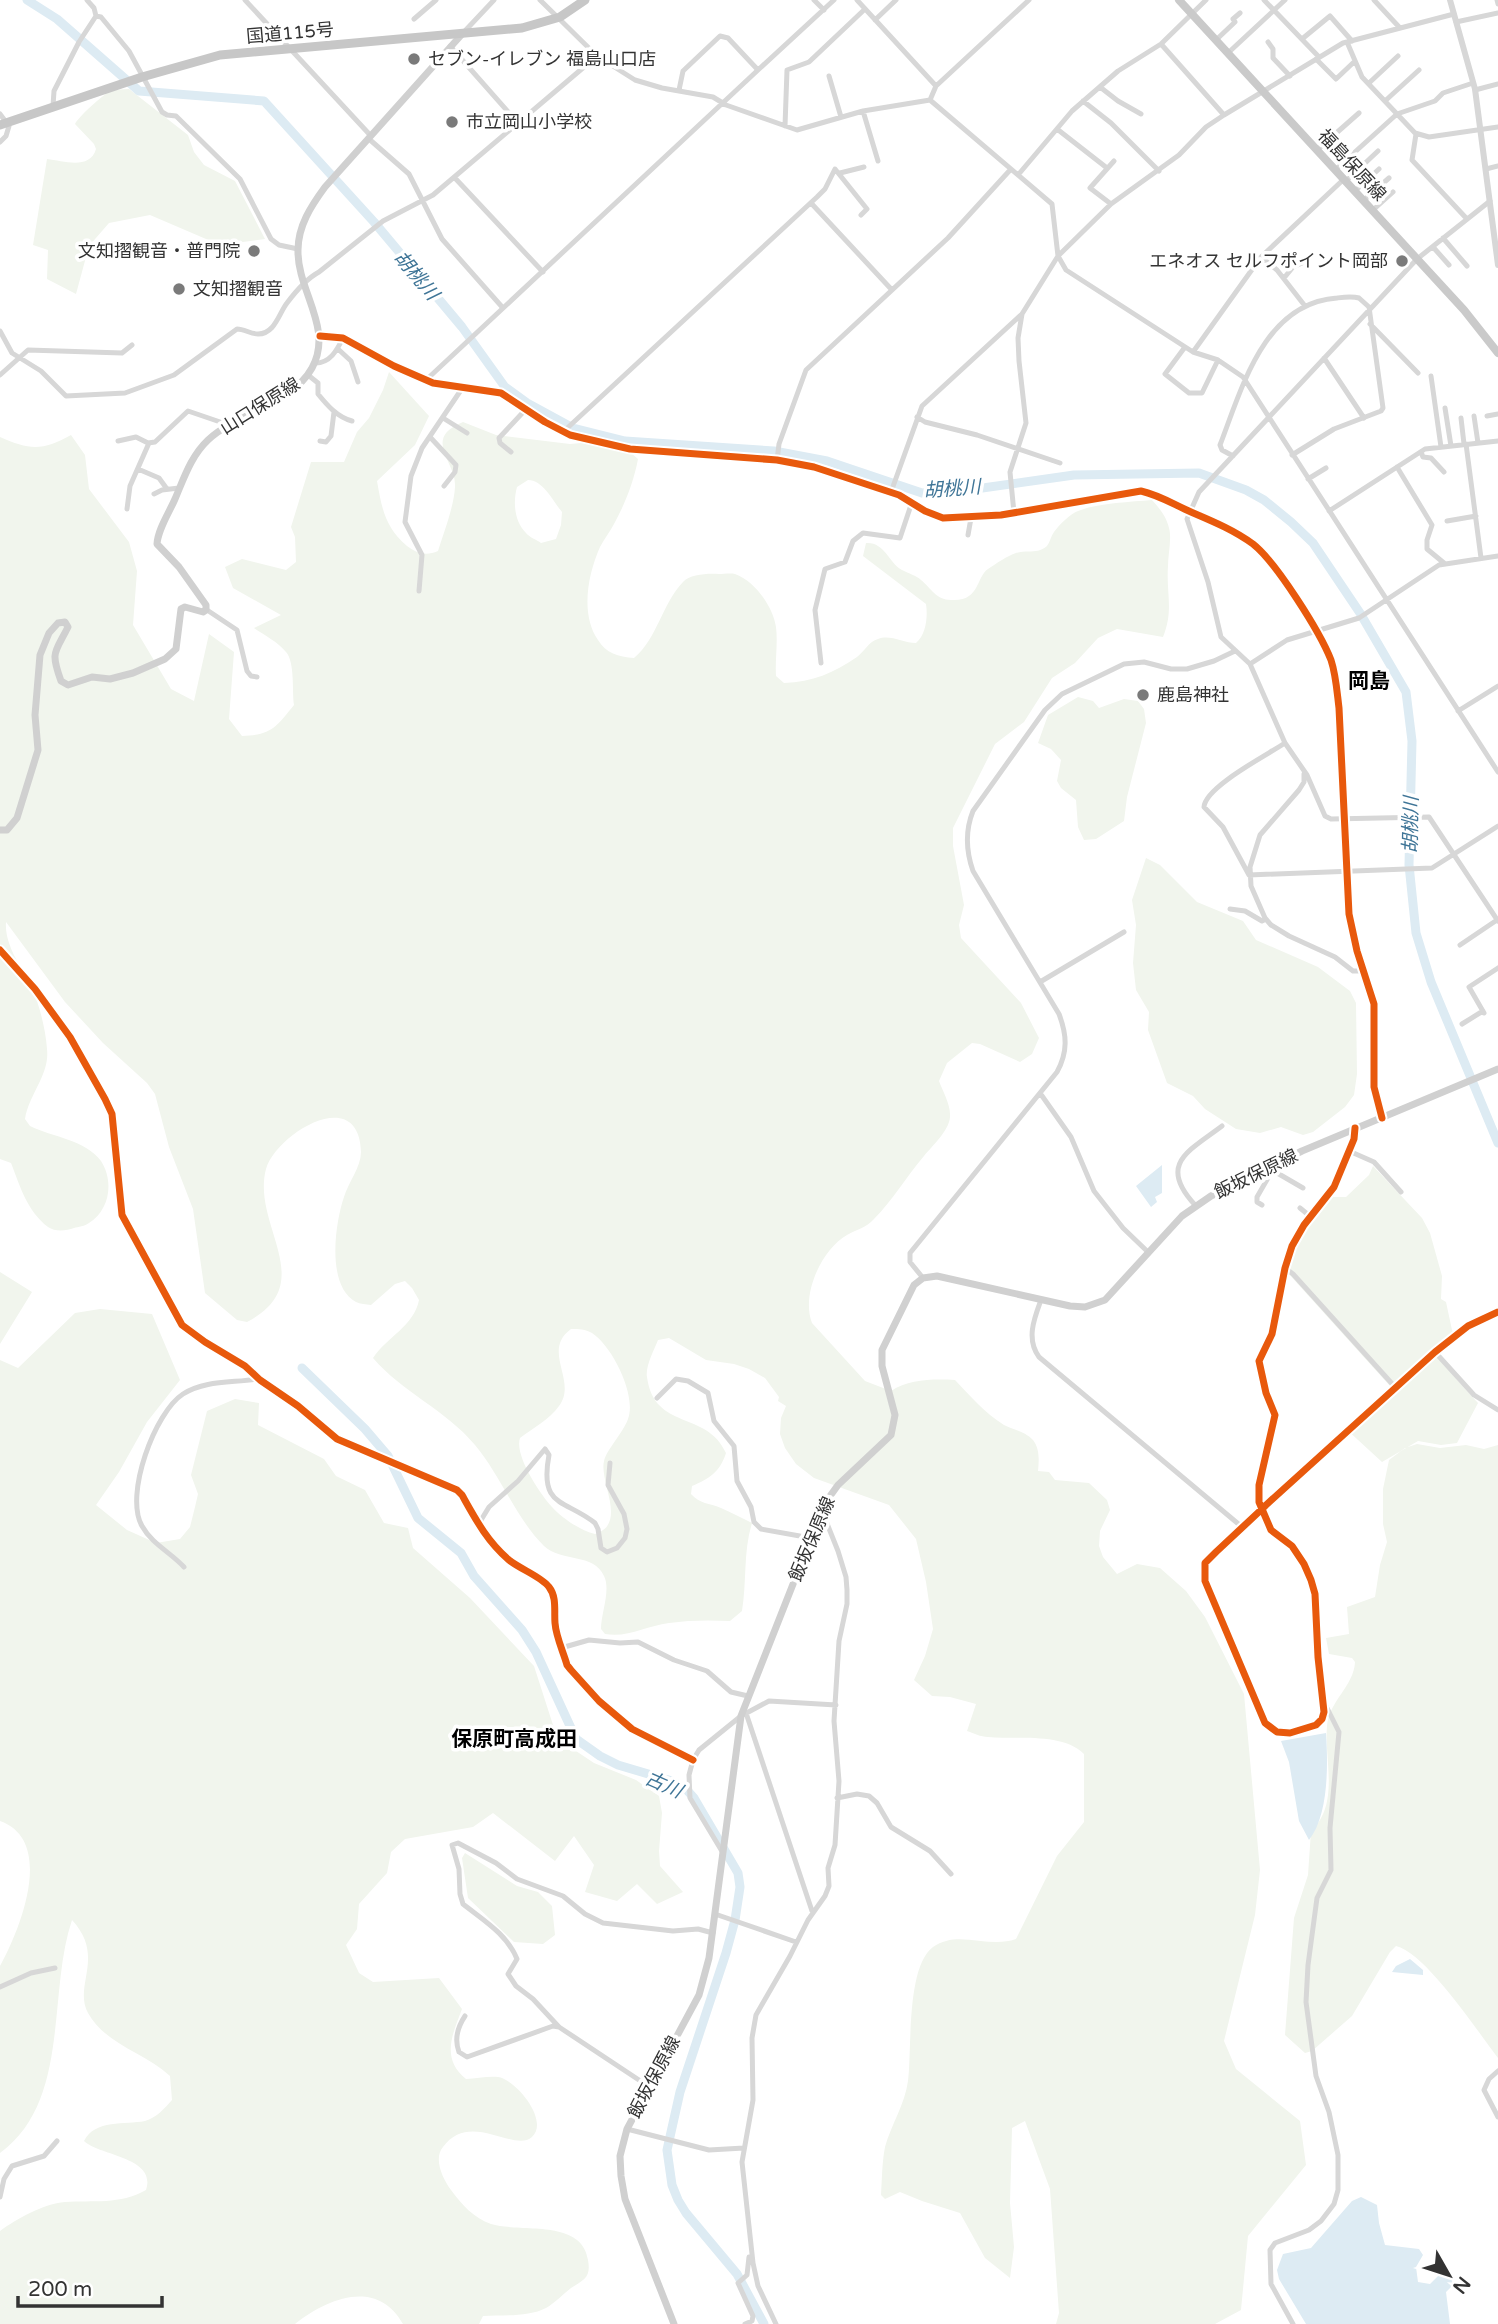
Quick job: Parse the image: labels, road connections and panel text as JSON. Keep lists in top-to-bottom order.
{
  "streets": {
    "highway": ["国道115号"],
    "main road": ["福島保原線", "山口保原線", "飯坂保原線"]
  },
  "districts": ["岡島", "保原町高成田"],
  "water": ["胡桃川", "古川"],
  "places": [
    "セブン-イレブン 福島山口店",
    "市立岡山小学校",
    "文知摺観音・普門院",
    "エネオス セルフポイント岡部",
    "文知摺観音",
    "鹿島神社"
  ],
  "scale_bar": "200 m",
  "north": "bottom right"
}
